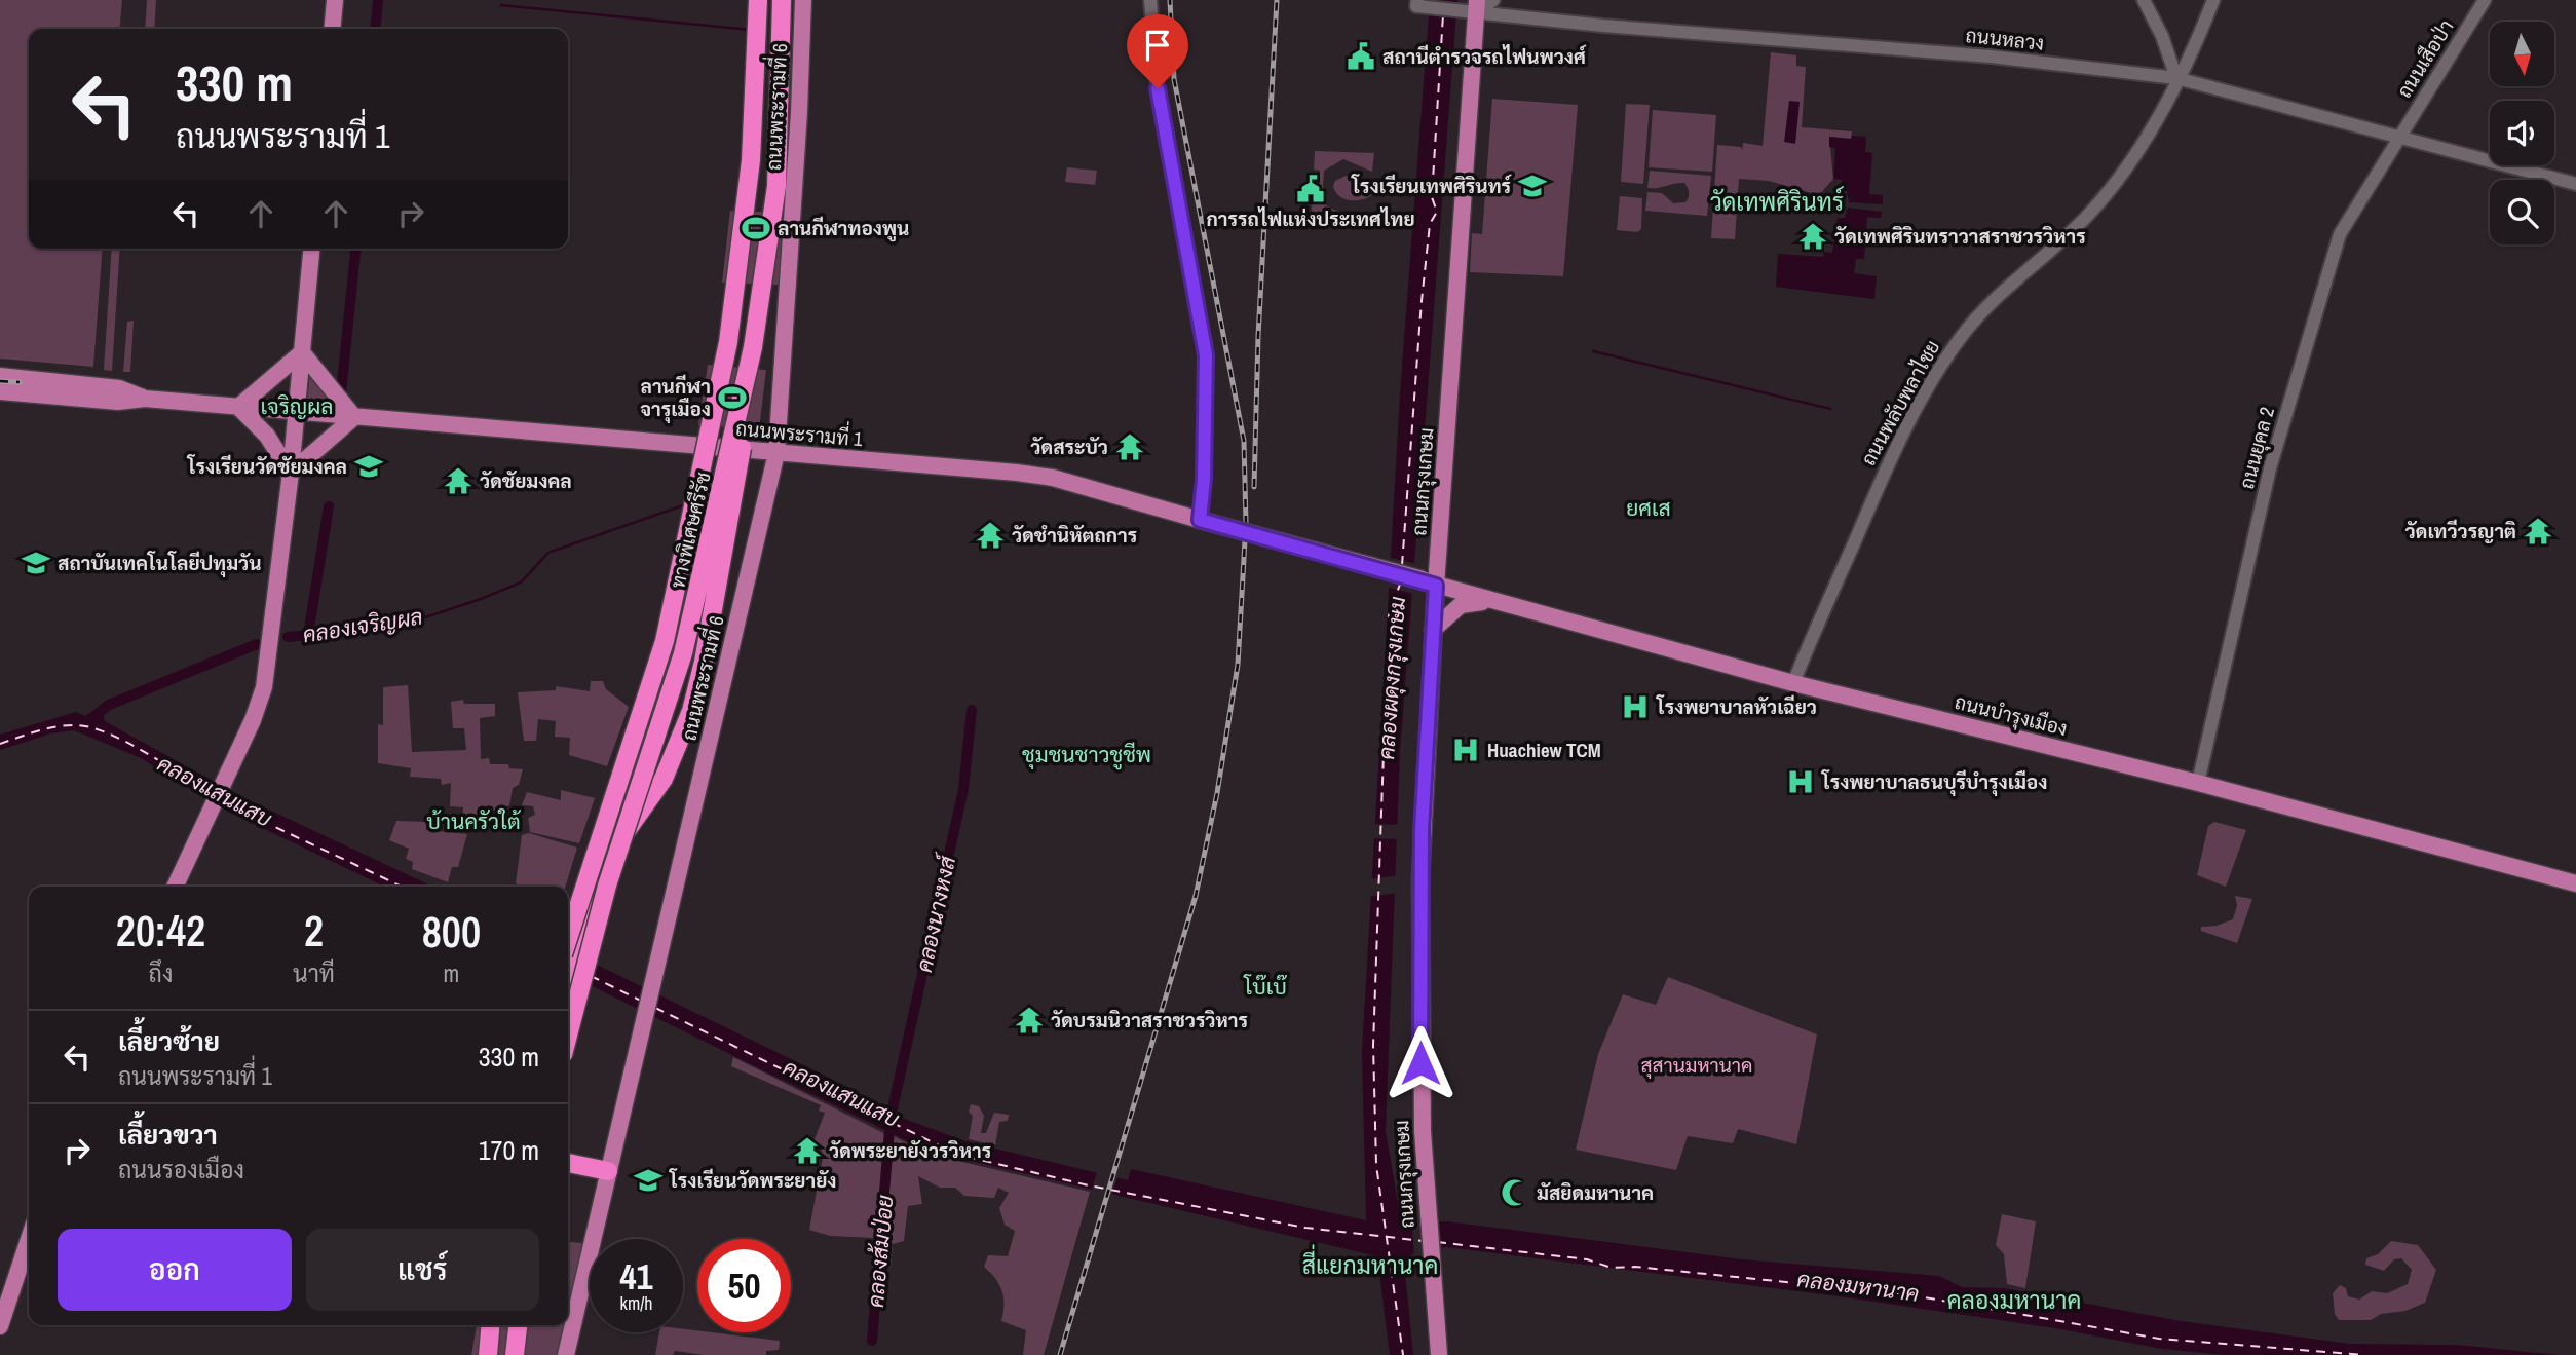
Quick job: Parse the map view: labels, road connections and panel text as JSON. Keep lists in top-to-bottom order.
{
  "streets": {
    "highway": ["ทางพิเศษศรีรัช"],
    "main road": [
      "ถนนพระรามที่ 6",
      "ถนนพระรามที่ 1",
      "ถนนกรุงเกษม",
      "ถนนบำรุงเมือง"
    ],
    "street": [
      "ถนนหลวง",
      "ถนนเสือป่า",
      "ถนนพลับพลาไชย",
      "ถนนยุคล 2"
    ]
  },
  "crossings": [
    ["ถนนหลวง", "ถนนเสือป่า"],
    ["ถนนหลวง", "ถนนพลับพลาไชย"],
    ["ถนนหลวง", "ถนนยุคล 2"],
    ["ถนนหลวง", "ถนนกรุงเกษม"],
    ["ถนนเสือป่า", "ถนนยุคล 2"],
    ["ถนนพระรามที่ 6", "ถนนพระรามที่ 1"],
    ["ถนนพลับพลาไชย", "ถนนบำรุงเมือง"],
    ["ถนนพระรามที่ 1", "ถนนกรุงเกษม"],
    ["ถนนพระรามที่ 1", "ถนนบำรุงเมือง"],
    ["ถนนยุคล 2", "ถนนบำรุงเมือง"],
    ["ถนนกรุงเกษม", "ถนนบำรุงเมือง"]
  ],
  "districts": [
    "วัดเทพศิรินทร์",
    "เจริญผล",
    "ยศเส",
    "ชุมชนชาวชูชีพ",
    "บ้านครัวใต้",
    "โบ๊เบ๊",
    "สี่แยกมหานาค",
    "คลองมหานาค"
  ],
  "water": [
    "คลองเจริญผล",
    "คลองผดุงกรุงเกษม",
    "คลองแสนแสบ",
    "คลองนางหงส์",
    "คลองส้มป่อย",
    "คลองมหานาค"
  ],
  "parks": ["สุสานมหานาค"],
  "places": {
    "public building": ["สถานีตำรวจรถไฟนพวงศ์", "การรถไฟแห่งประเทศไทย"],
    "school or university": [
      "โรงเรียนเทพศิรินทร์",
      "โรงเรียนวัดชัยมงคล",
      "สถาบันเทคโนโลยีปทุมวัน",
      "โรงเรียนวัดพระยายัง"
    ],
    "sports": ["ลานกีฬาทองพูน", "ลานกีฬา จารุเมือง"],
    "temple": [
      "วัดเทพศิรินทราวาสราชวรวิหาร",
      "วัดสระบัว",
      "วัดชัยมงคล",
      "วัดเทวีวรญาติ",
      "วัดชำนิหัตถการ",
      "วัดบรมนิวาสราชวรวิหาร",
      "วัดพระยายังวรวิหาร"
    ],
    "hospital": ["โรงพยาบาลหัวเฉียว", "Huachiew TCM", "โรงพยาบาลธนบุรีบำรุงเมือง"],
    "mosque": ["มัสยิดมหานาค"]
  },
  "north": "bottom",
  "page": {
    "turn": ["330 m", "ถนนพระรามที่ 1"],
    "eta": [
      "20:42",
      "ถึง",
      "2",
      "นาที",
      "800",
      "m"
    ],
    "list": [
      {
        "name": "เลี้ยวซ้าย",
        "note": "ถนนพระรามที่ 1",
        "value": "330 m"
      },
      {
        "name": "เลี้ยวขวา",
        "note": "ถนนรองเมือง",
        "value": "170 m"
      }
    ],
    "buttons": ["ออก", "แชร์"],
    "speed": "41 km/h",
    "limit": "50"
  }
}
